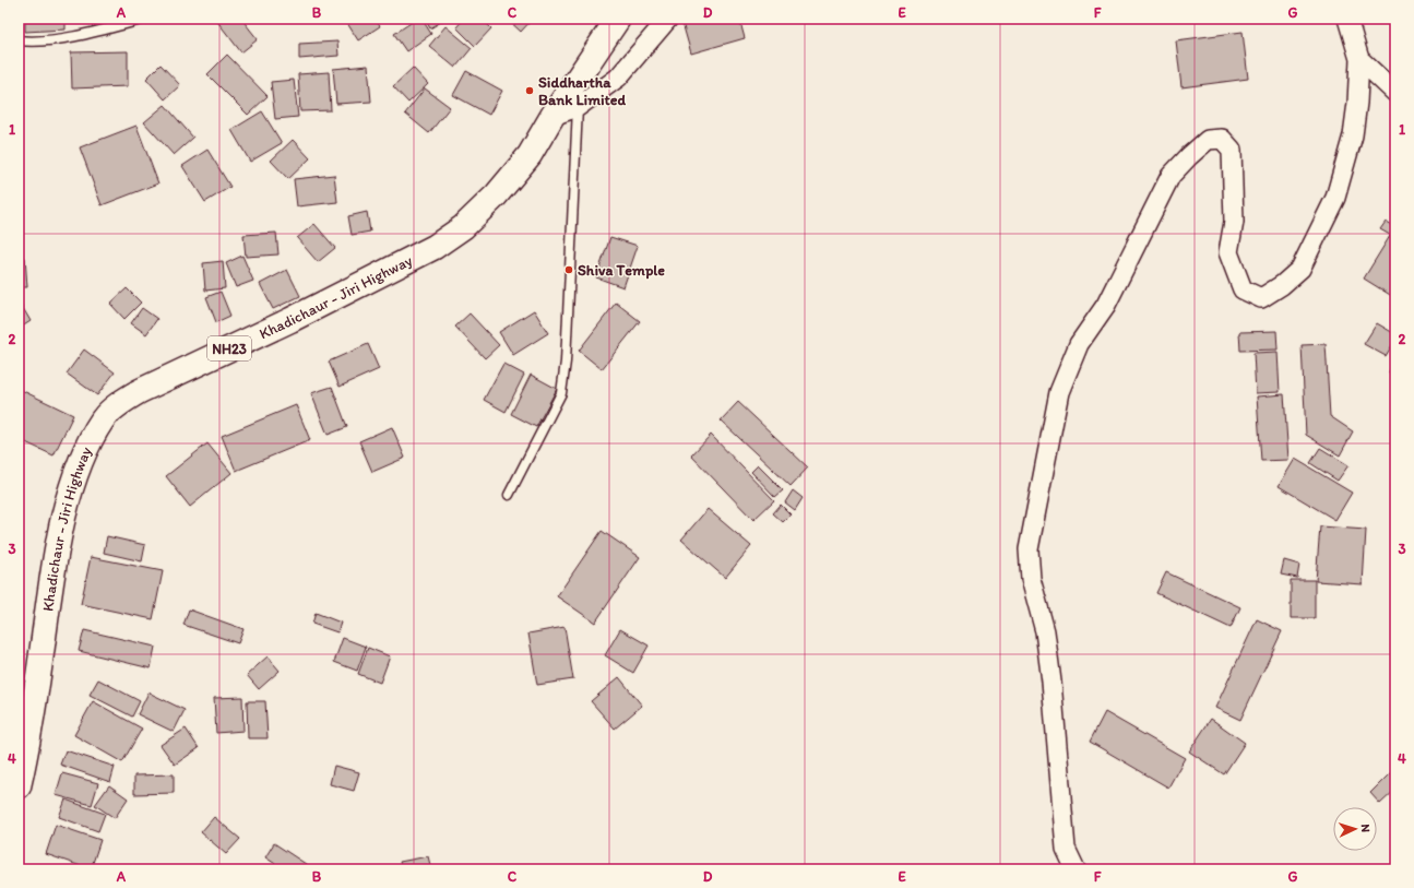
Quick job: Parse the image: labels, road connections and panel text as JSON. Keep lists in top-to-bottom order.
{
  "streets": {
    "main road": ["Khadichaur - Jiri Highway", "NH23"]
  },
  "places": ["Siddhartha Bank Limited", "Shiva Temple"],
  "north": "right",
  "grid": {
    "columns": [
      "A",
      "B",
      "C",
      "D",
      "E",
      "F",
      "G"
    ],
    "rows": [
      "1",
      "2",
      "3",
      "4"
    ]
  }
}
